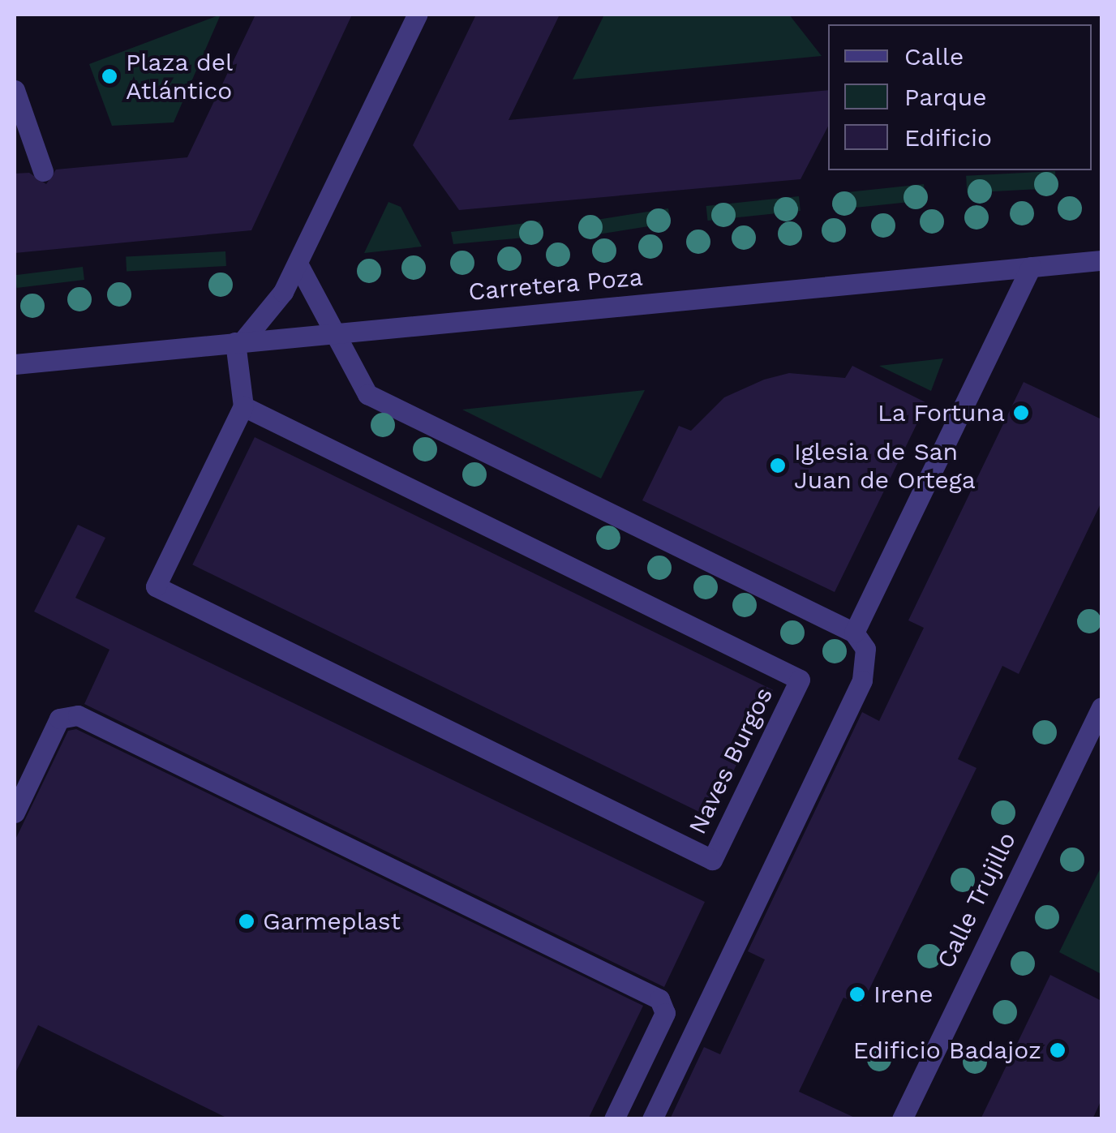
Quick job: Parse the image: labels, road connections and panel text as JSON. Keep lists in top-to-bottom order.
{
  "streets": {
    "street": ["Carretera Poza", "Naves Burgos", "Calle Trujillo"]
  },
  "places": [
    "Plaza del Atlántico",
    "La Fortuna",
    "Iglesia de San Juan de Ortega",
    "Garmeplast",
    "Irene",
    "Edificio Badajoz"
  ],
  "legend": ["Calle", "Parque", "Edificio"]
}
